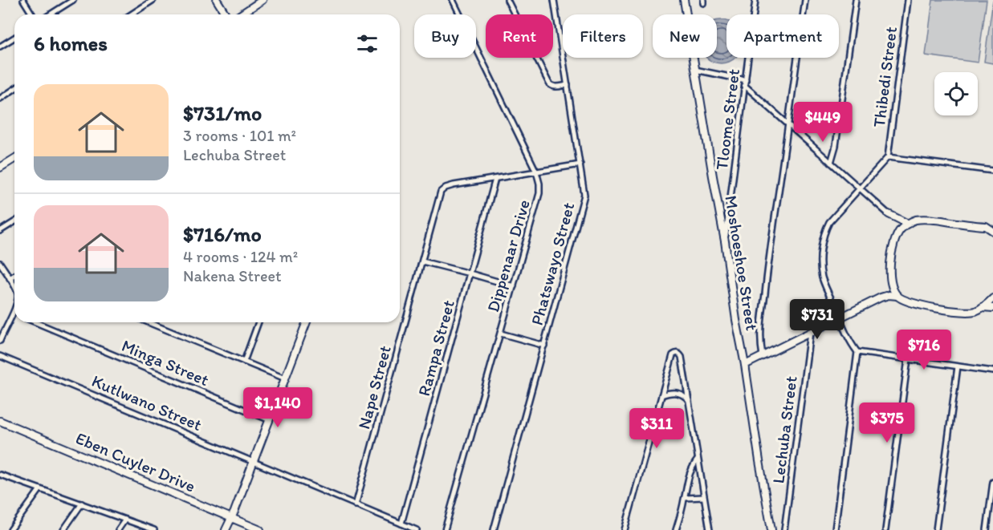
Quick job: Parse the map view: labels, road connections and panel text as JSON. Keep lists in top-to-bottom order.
{
  "streets": {
    "street": [
      "Thibedi Street",
      "Tloome Street",
      "Dippenaar Drive",
      "Moshoeshoe Street",
      "Phatswayo Street",
      "Rampa Street",
      "Minga Street",
      "Nape Street",
      "Kutlwano Street",
      "Lechuba Street",
      "Eben Cuyler Drive"
    ]
  },
  "crossings": [
    ["Tloome Street", "Moshoeshoe Street"],
    ["Dippenaar Drive", "Nape Street"],
    ["Phatswayo Street", "Nape Street"],
    ["Rampa Street", "Nape Street"],
    ["Rampa Street", "Kutlwano Street"],
    ["Nape Street", "Kutlwano Street"]
  ],
  "page": {
    "chip": [
      "Buy",
      "Rent",
      "Filters",
      "New",
      "Apartment"
    ],
    "heading": "6 homes",
    "list": [
      {
        "name": "$731/mo",
        "note": "3 rooms · 101 m² · Lechuba Street"
      },
      {
        "name": "$716/mo",
        "note": "4 rooms · 124 m² · Nakena Street"
      }
    ],
    "price": [
      "$449",
      "$731",
      "$716",
      "$1,140",
      "$375",
      "$311"
    ]
  }
}
